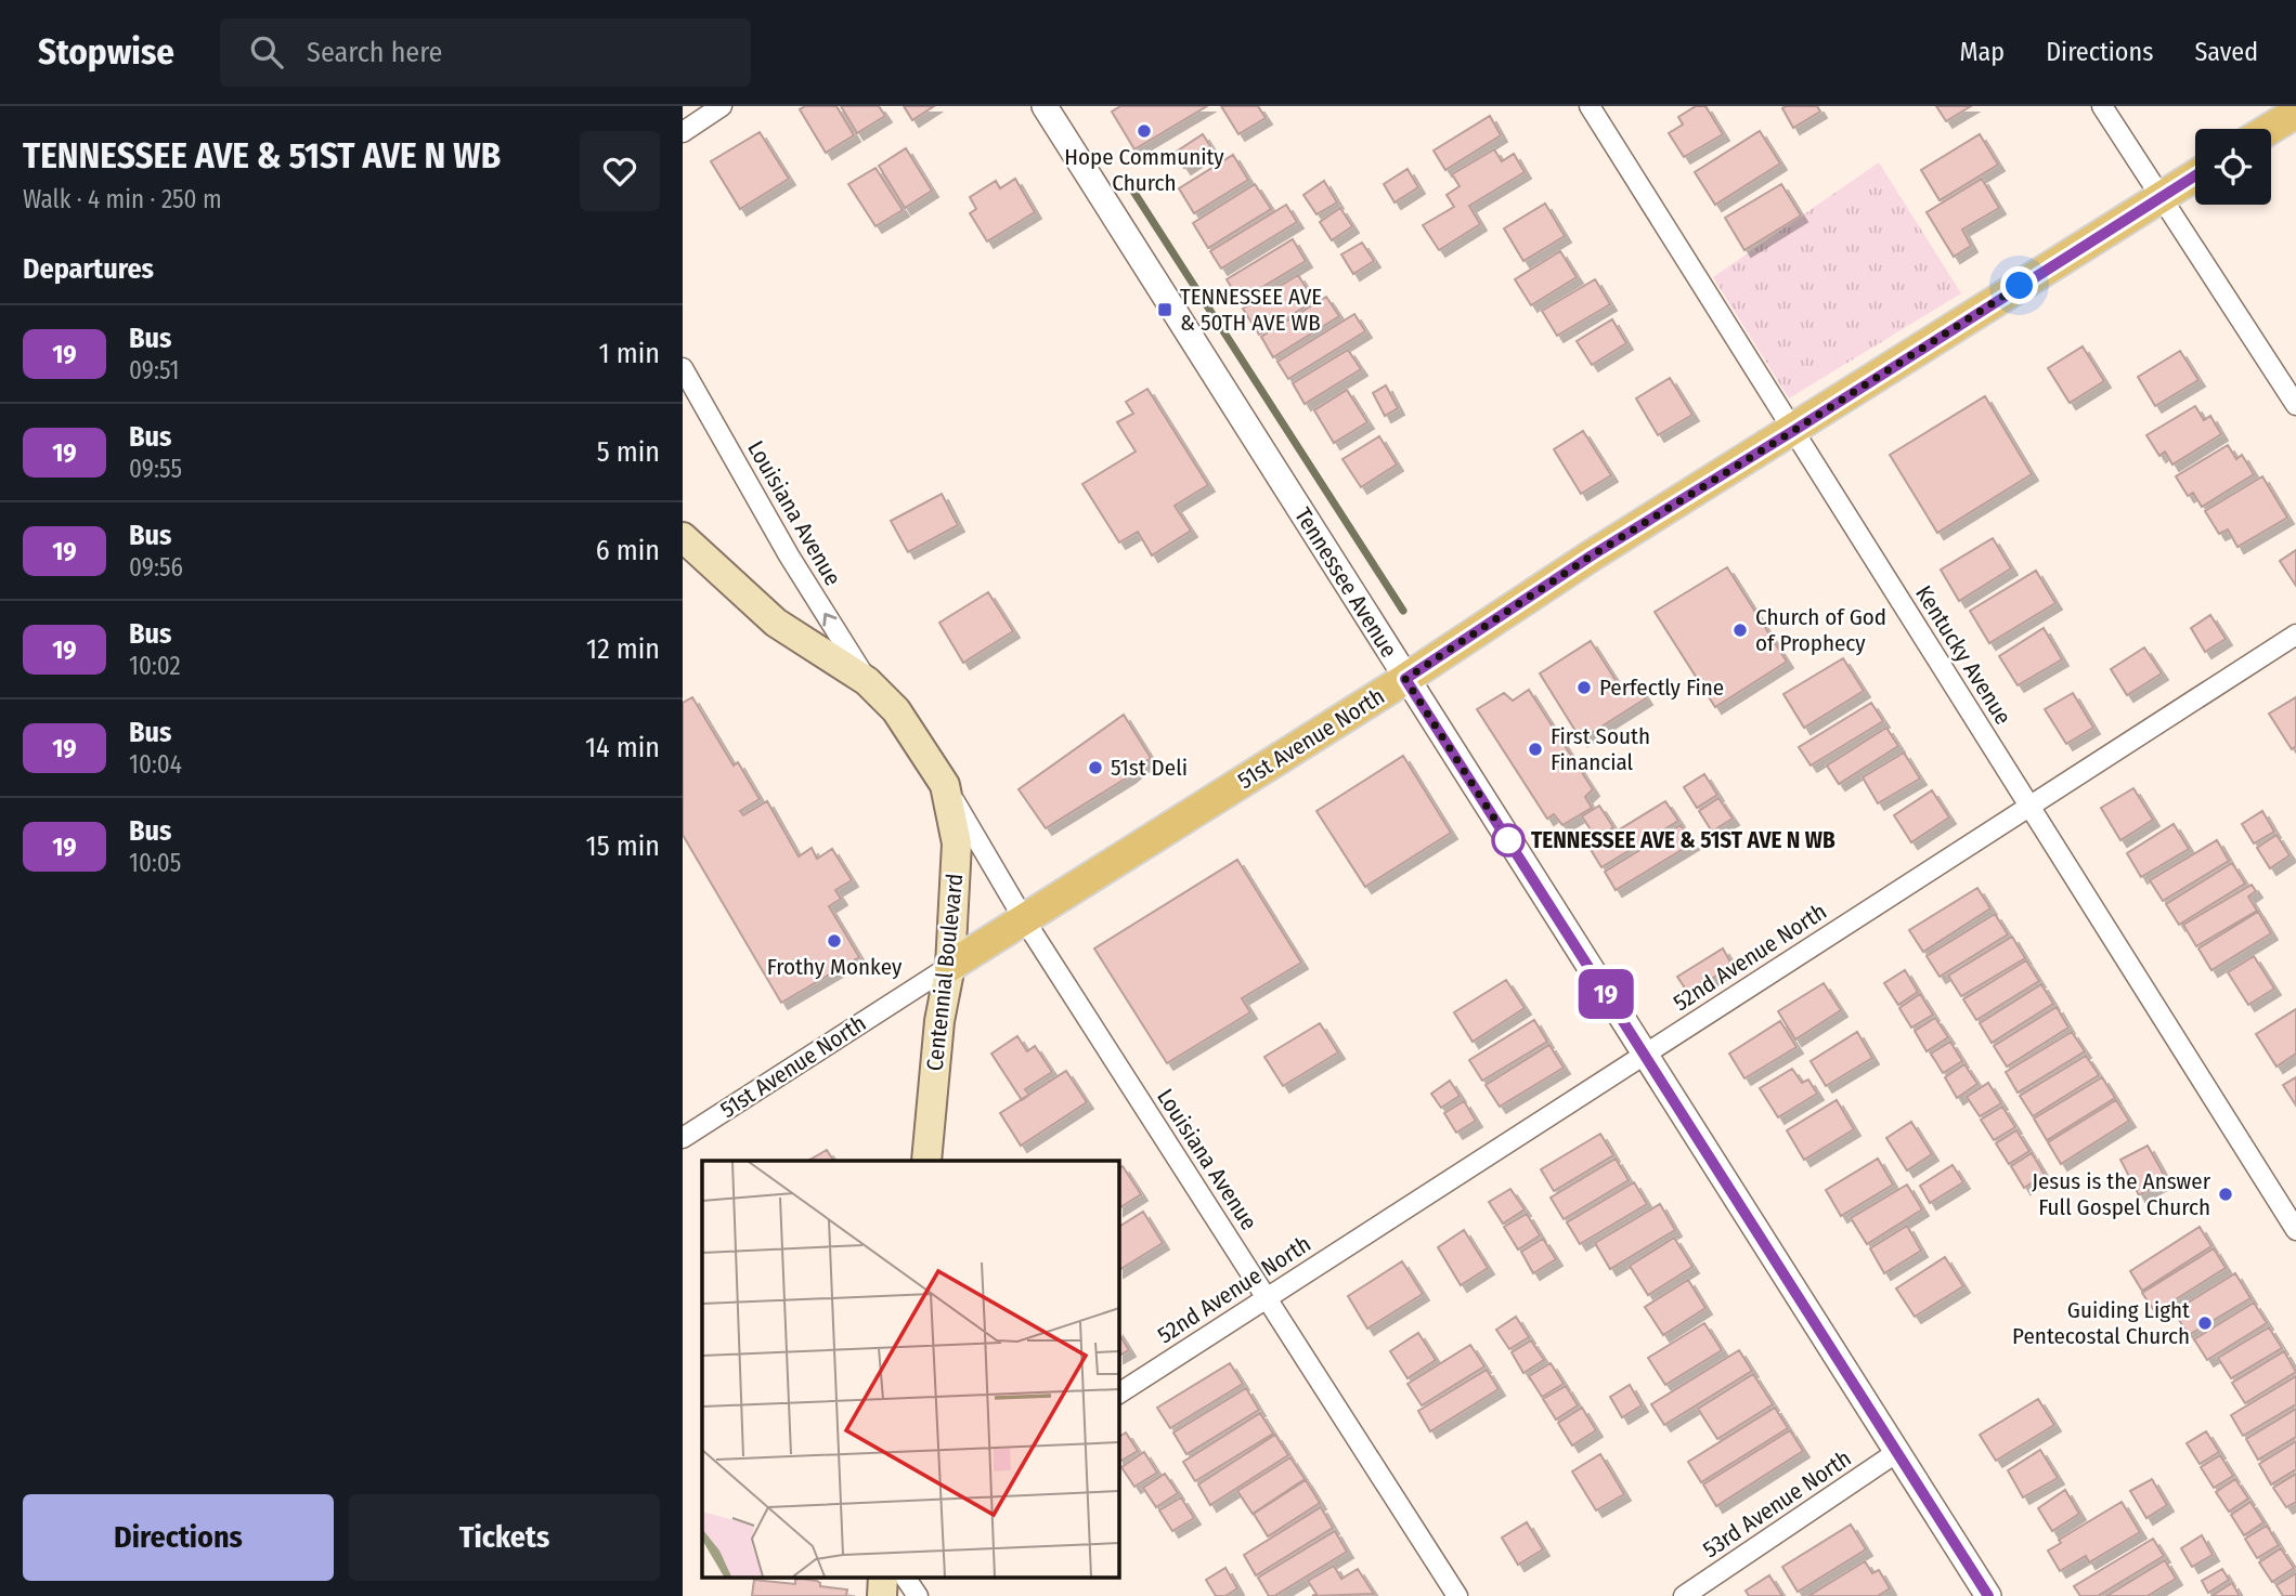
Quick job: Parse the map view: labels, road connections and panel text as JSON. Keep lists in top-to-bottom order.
{
  "streets": {
    "main road": ["51st Avenue North", "Centennial Boulevard"],
    "street": [
      "Louisiana Avenue",
      "Tennessee Avenue",
      "Kentucky Avenue",
      "52nd Avenue North",
      "53rd Avenue North"
    ]
  },
  "crossings": [
    ["Louisiana Avenue", "51st Avenue North"],
    ["Louisiana Avenue", "52nd Avenue North"],
    ["Louisiana Avenue", "Centennial Boulevard"],
    ["Tennessee Avenue", "51st Avenue North"],
    ["Tennessee Avenue", "52nd Avenue North"],
    ["Tennessee Avenue", "53rd Avenue North"],
    ["Kentucky Avenue", "51st Avenue North"],
    ["Kentucky Avenue", "52nd Avenue North"],
    ["51st Avenue North", "Centennial Boulevard"]
  ],
  "places": {
    "other": [
      "Hope Community Church",
      "Church of God of Prophecy",
      "Perfectly Fine",
      "First South Financial",
      "51st Deli",
      "TENNESSEE AVE & 51ST AVE N WB",
      "Frothy Monkey",
      "Jesus is the Answer Full Gospel Church",
      "Guiding Light Pentecostal Church"
    ],
    "transit": ["TENNESSEE AVE & 50TH AVE WB"]
  },
  "lines": ["bus line 19"],
  "page": {
    "header": "Stopwise",
    "search": "Search here",
    "nav": ["Map", "Directions", "Saved"],
    "heading": [
      ["TENNESSEE AVE & 51ST AVE N WB", "Walk · 4 min · 250 m"],
      "Departures"
    ],
    "on_map": "19",
    "list": [
      {
        "mark": "19",
        "name": "Bus",
        "note": "09:51",
        "value": "1 min"
      },
      {
        "mark": "19",
        "name": "Bus",
        "note": "09:55",
        "value": "5 min"
      },
      {
        "mark": "19",
        "name": "Bus",
        "note": "09:56",
        "value": "6 min"
      },
      {
        "mark": "19",
        "name": "Bus",
        "note": "10:02",
        "value": "12 min"
      },
      {
        "mark": "19",
        "name": "Bus",
        "note": "10:04",
        "value": "14 min"
      },
      {
        "mark": "19",
        "name": "Bus",
        "note": "10:05",
        "value": "15 min"
      }
    ],
    "buttons": ["Directions", "Tickets"]
  }
}
